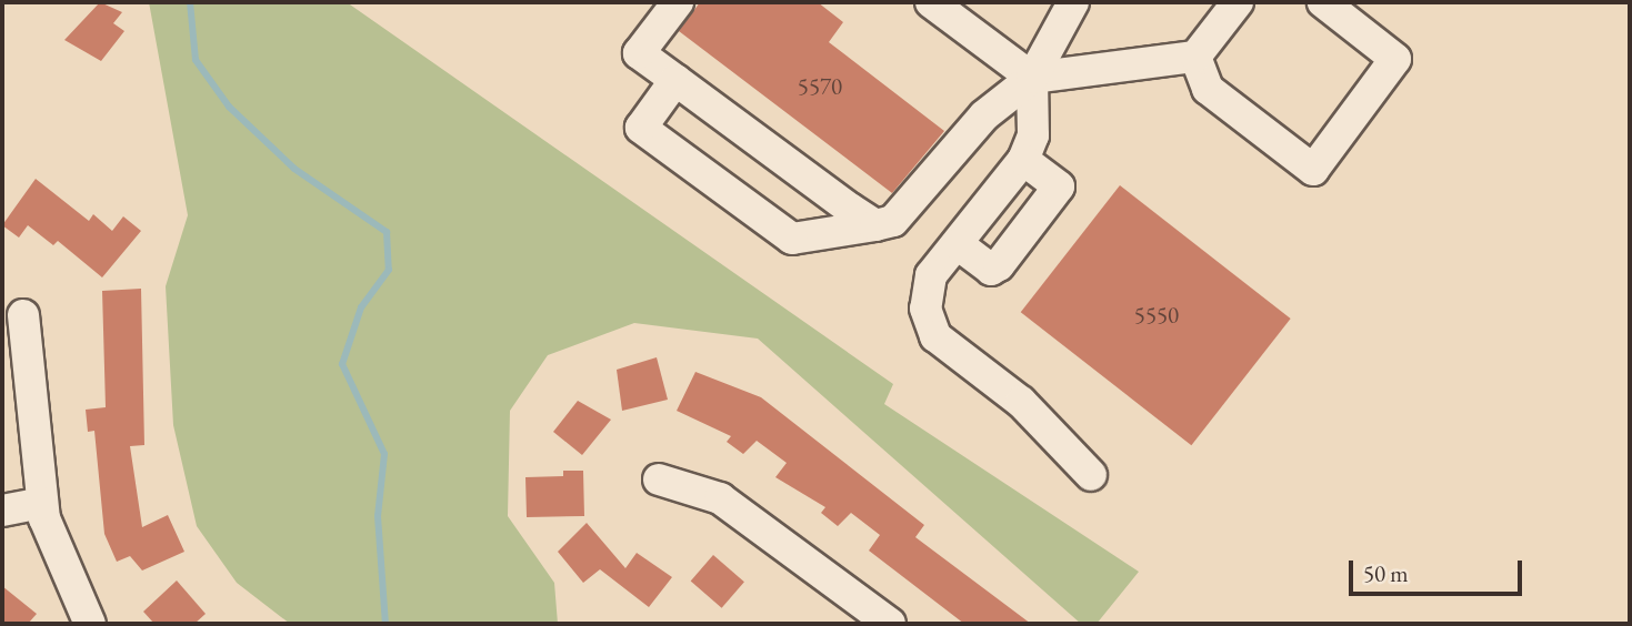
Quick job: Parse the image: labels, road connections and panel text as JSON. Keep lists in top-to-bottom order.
{
  "house_numbers": ["5570", "5550"],
  "scale_bar": "50 m"
}
